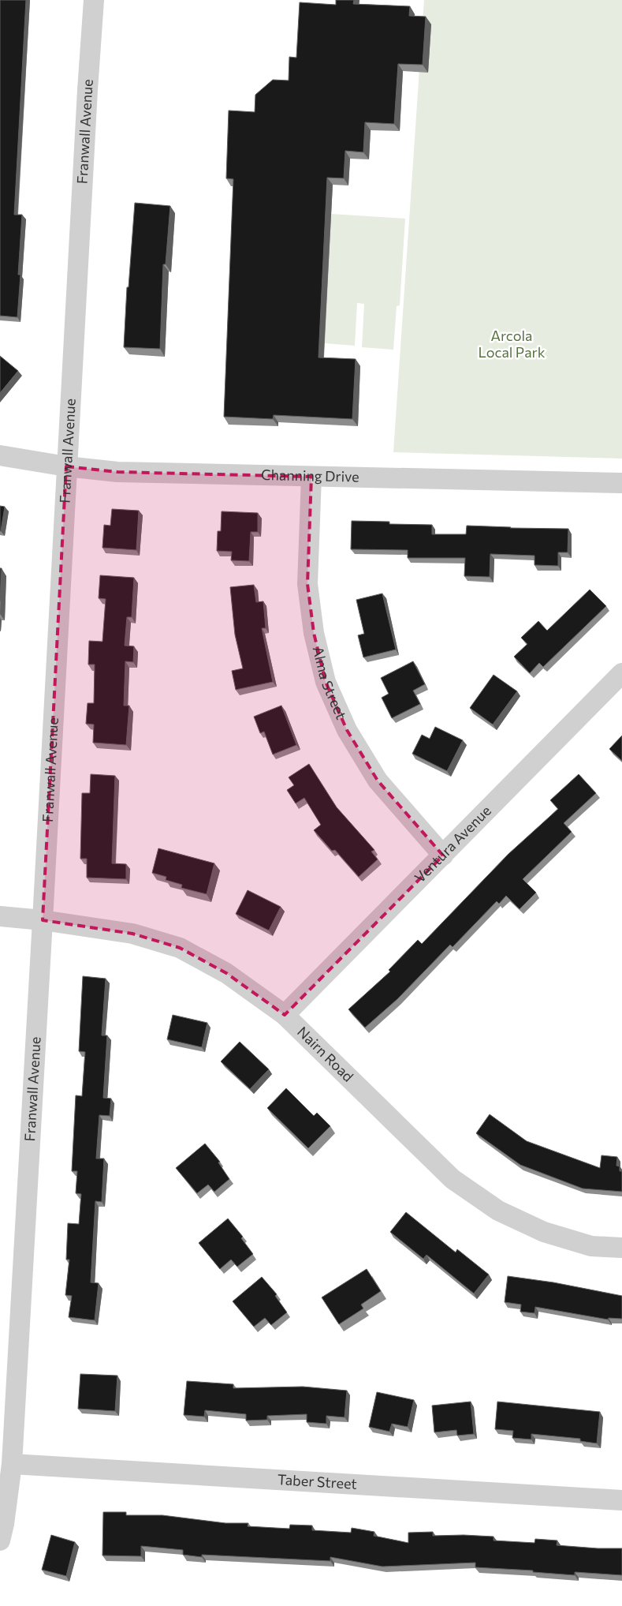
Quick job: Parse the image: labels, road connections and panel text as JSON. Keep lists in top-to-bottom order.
{
  "streets": {
    "street": [
      "Franwall Avenue",
      "Channing Drive",
      "Alma Street",
      "Ventura Avenue",
      "Nairn Road",
      "Taber Street"
    ]
  },
  "crossings": [
    ["Franwall Avenue", "Channing Drive"],
    ["Franwall Avenue", "Nairn Road"],
    ["Franwall Avenue", "Taber Street"],
    ["Channing Drive", "Alma Street"],
    ["Alma Street", "Ventura Avenue"],
    ["Ventura Avenue", "Nairn Road"]
  ],
  "parks": ["Arcola Local Park"]
}
